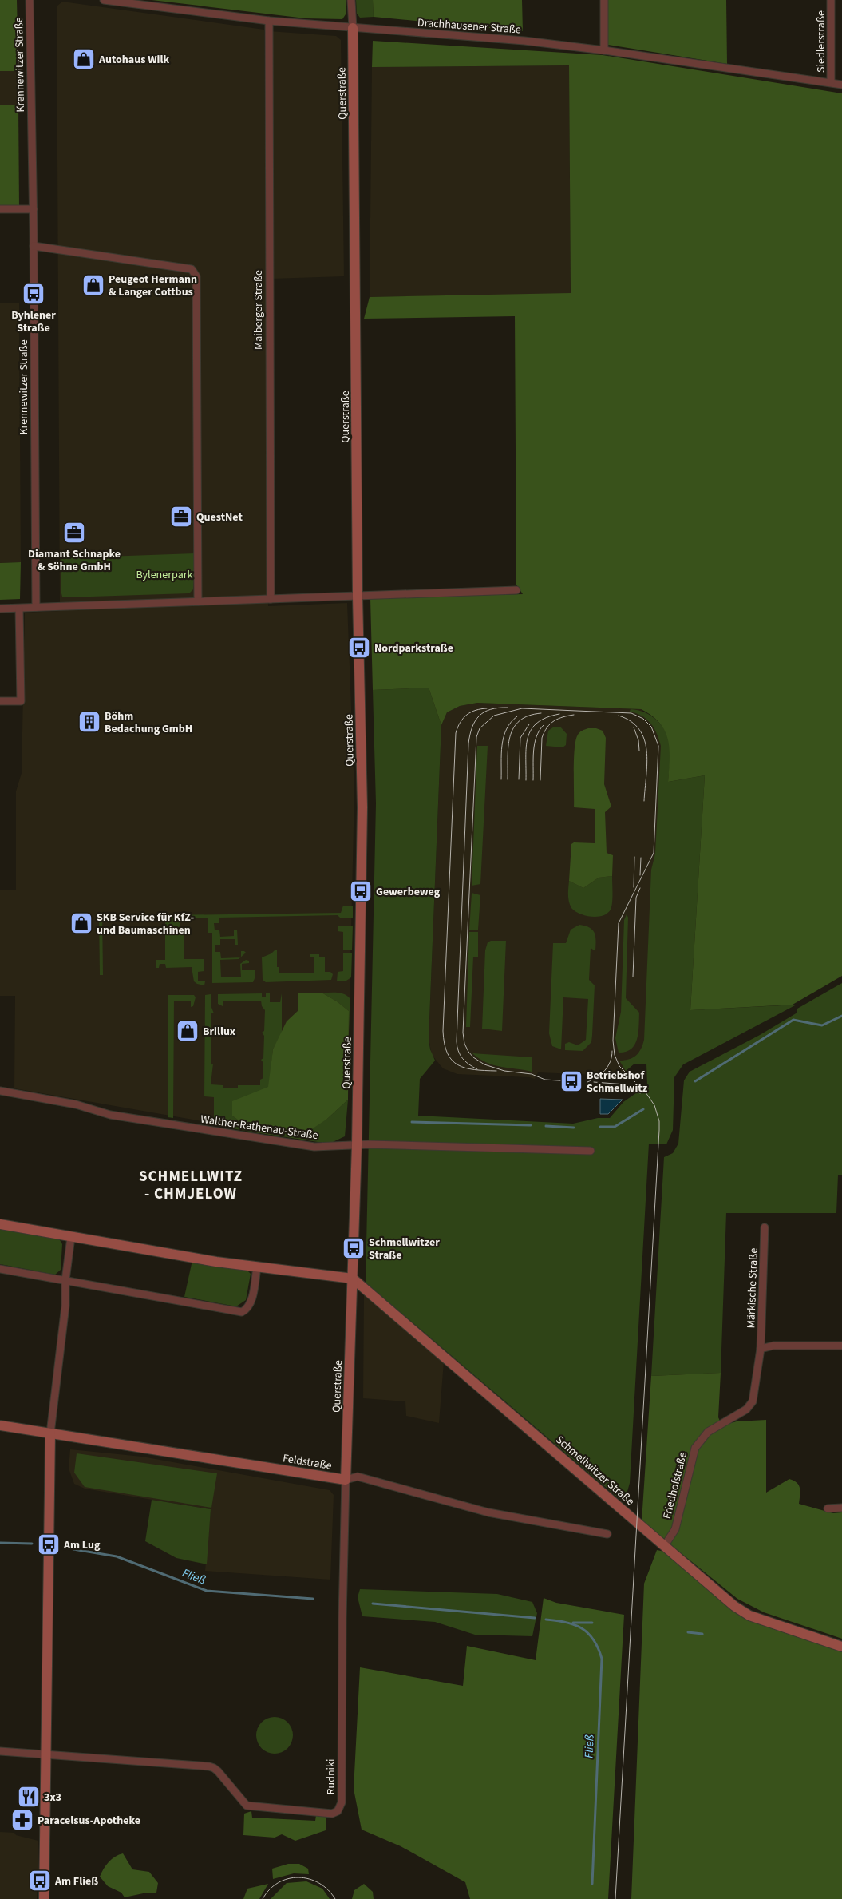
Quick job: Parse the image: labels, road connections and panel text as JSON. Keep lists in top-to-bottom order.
{
  "streets": {
    "street": [
      "Drachhausener Straße",
      "Siedlerstraße",
      "Krennewitzer Straße",
      "Querstraße",
      "Maiberger Straße",
      "Walther-Rathenau-Straße",
      "Märkische Straße",
      "Feldstraße",
      "Schmellwitzer Straße",
      "Friedhofstraße",
      "Rudniki"
    ]
  },
  "crossings": [
    ["Drachhausener Straße", "Siedlerstraße"],
    ["Drachhausener Straße", "Querstraße"],
    ["Drachhausener Straße", "Maiberger Straße"],
    ["Querstraße", "Walther-Rathenau-Straße"],
    ["Querstraße", "Feldstraße"],
    ["Querstraße", "Schmellwitzer Straße"],
    ["Querstraße", "Rudniki"],
    ["Märkische Straße", "Friedhofstraße"],
    ["Feldstraße", "Rudniki"],
    ["Schmellwitzer Straße", "Friedhofstraße"]
  ],
  "districts": ["SCHMELLWITZ - CHMJELOW"],
  "water": ["Fließ"],
  "parks": ["Bylenerpark"],
  "places": {
    "shop": [
      "Autohaus Wilk",
      "Peugeot Hermann & Langer Cottbus",
      "SKB Service für KfZ- und Baumaschinen",
      "Brillux"
    ],
    "bus stop": [
      "Byhlener Straße",
      "Nordparkstraße",
      "Gewerbeweg",
      "Betriebshof Schmellwitz",
      "Schmellwitzer Straße",
      "Am Lug",
      "Am Fließ"
    ],
    "office": ["QuestNet", "Diamant Schnapke & Söhne GmbH"],
    "building": ["Böhm Bedachung GmbH"],
    "restaurant": ["3x3"],
    "pharmacy": ["Paracelsus-Apotheke"]
  }
}
